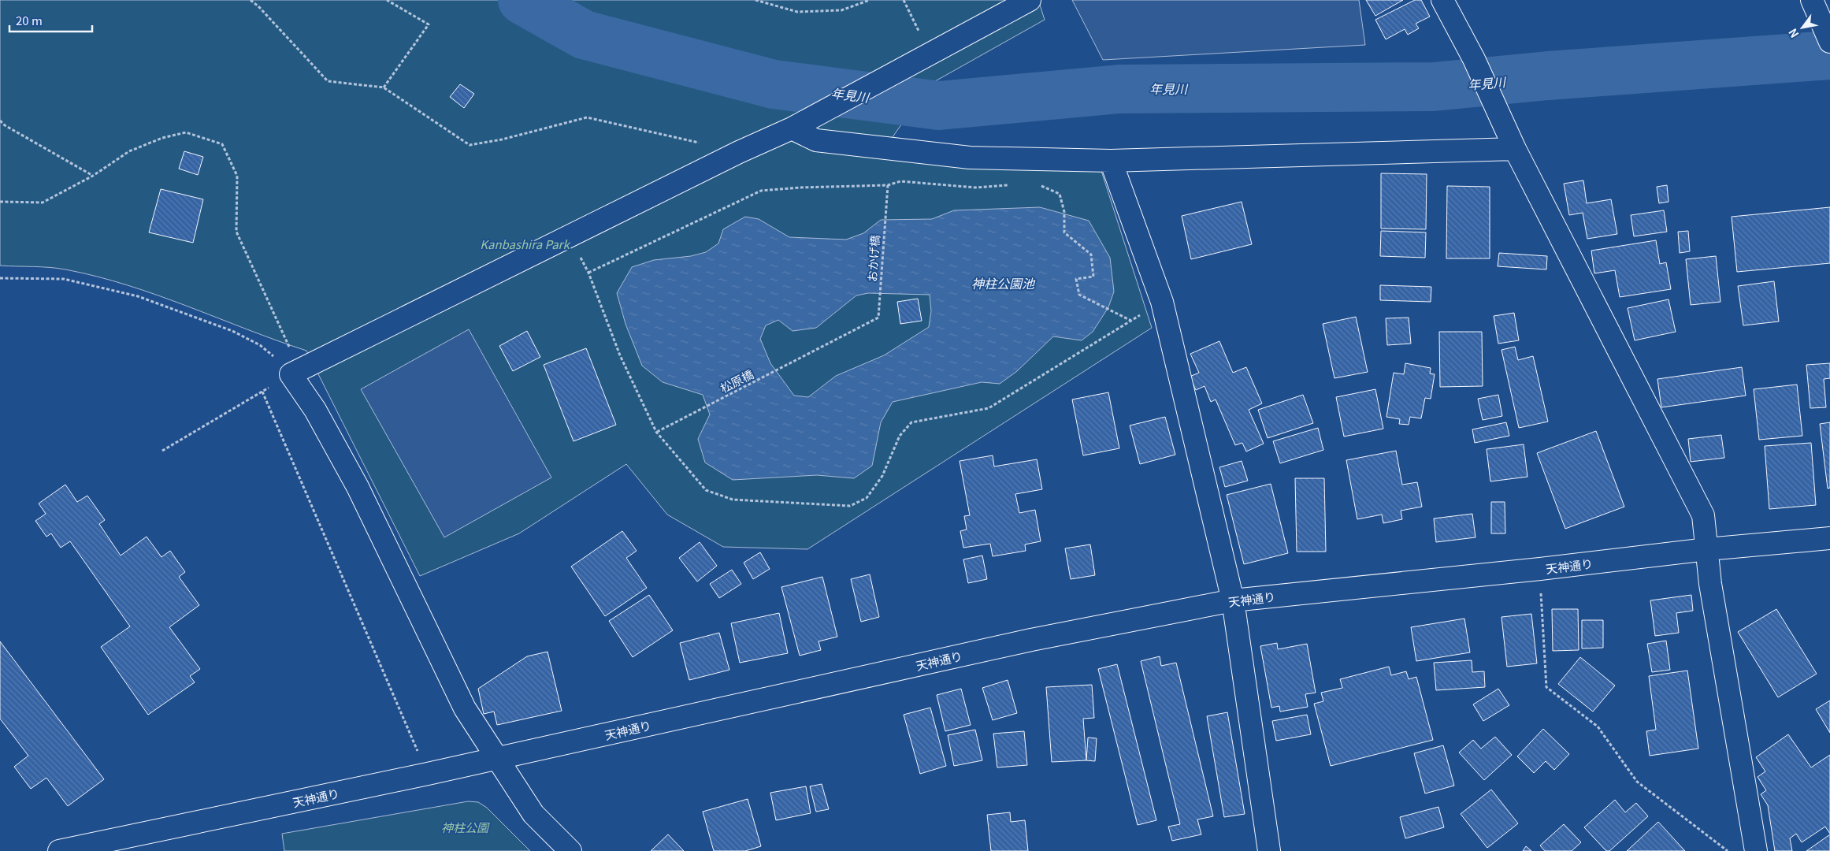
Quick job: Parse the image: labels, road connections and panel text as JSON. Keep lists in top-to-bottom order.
{
  "streets": {
    "street": ["天神通り"],
    "path": ["おかげ橋", "松原橋"]
  },
  "crossings": [
    ["おかげ橋", "松原橋"]
  ],
  "water": ["年見川", "神柱公園池"],
  "parks": ["Kanbashira Park", "神柱公園"],
  "scale_bar": "20 m",
  "north": "bottom left"
}
